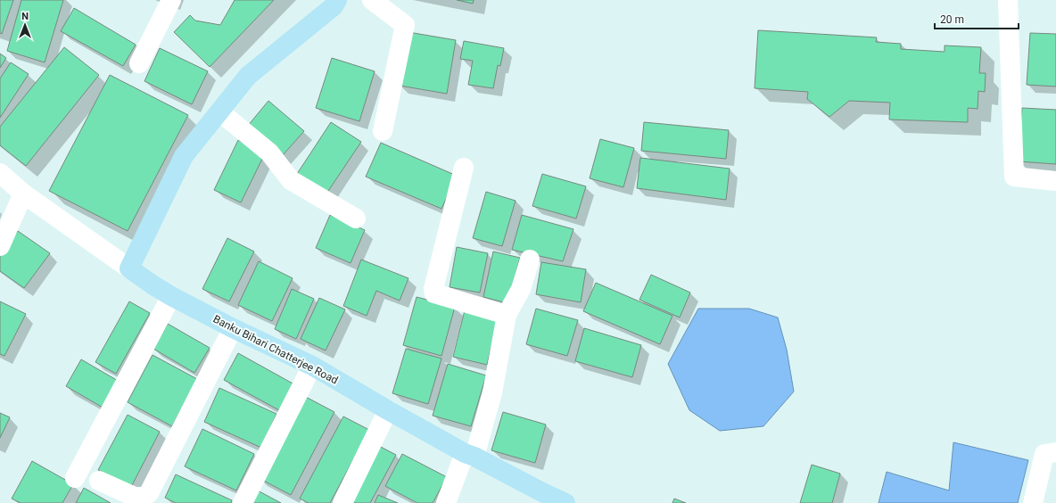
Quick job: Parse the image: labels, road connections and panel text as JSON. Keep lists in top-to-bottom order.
{
  "streets": {
    "main road": ["Banku Bihari Chatterjee Road"]
  },
  "scale_bar": "20 m",
  "north": "top"
}
